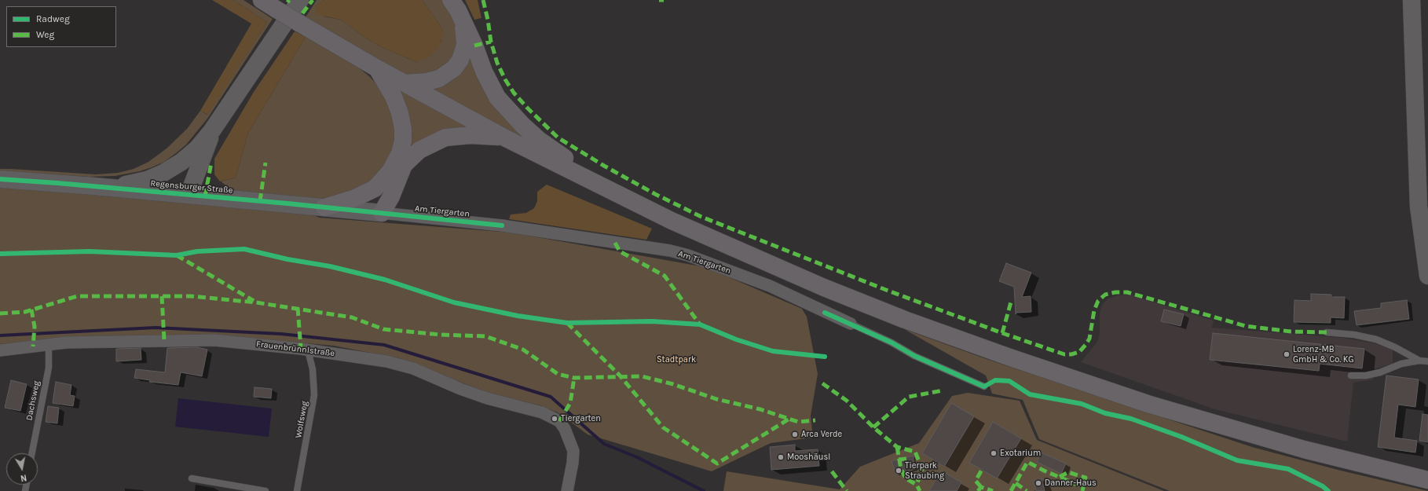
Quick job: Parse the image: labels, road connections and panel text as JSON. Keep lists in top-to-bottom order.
{
  "streets": {
    "street": ["Regensburger Straße", "Am Tiergarten", "Frauenbrünnlstraße"],
    "lane": ["Dachsweg", "Wolfsweg"]
  },
  "crossings": [
    ["Regensburger Straße", "Am Tiergarten"],
    ["Frauenbrünnlstraße", "Dachsweg"],
    ["Frauenbrünnlstraße", "Wolfsweg"]
  ],
  "parks": ["Stadtpark"],
  "places": [
    "Lorenz-MB GmbH & Co. KG",
    "Tiergarten",
    "Arca Verde",
    "Exotarium",
    "Mooshäusl",
    "Tierpark Straubing",
    "Danner-Haus"
  ],
  "legend": ["Radweg", "Weg"],
  "north": "bottom"
}
